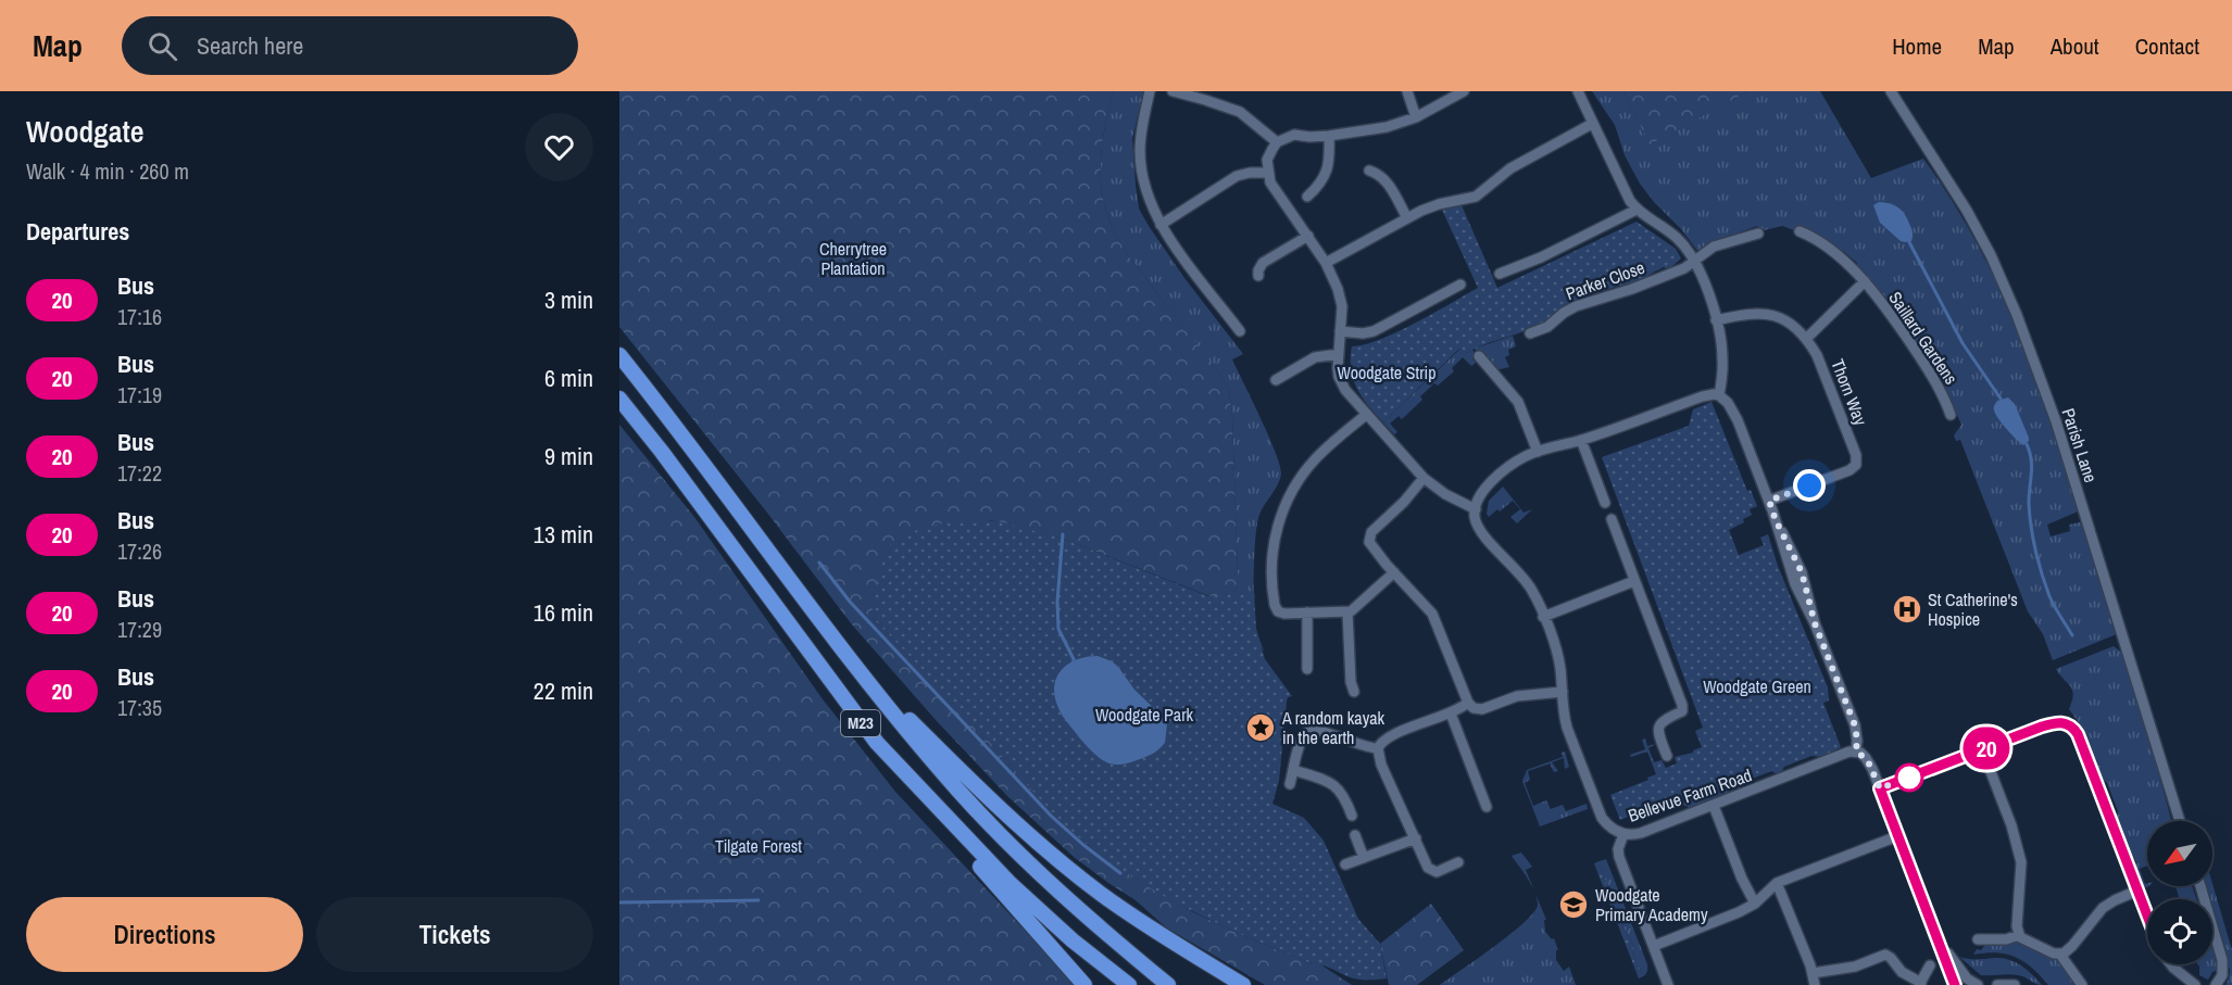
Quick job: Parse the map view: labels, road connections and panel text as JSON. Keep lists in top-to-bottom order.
{
  "streets": {
    "highway": ["M23"],
    "street": [
      "Parker Close",
      "Saillard Gardens",
      "Thorn Way",
      "Parish Lane",
      "Bellevue Farm Road"
    ]
  },
  "parks": [
    "Cherrytree Plantation",
    "Woodgate Strip",
    "Woodgate Green",
    "Woodgate Park",
    "Tilgate Forest"
  ],
  "places": {
    "hospital": ["St Catherine's Hospice"],
    "place": ["A random kayak in the earth"],
    "school or university": ["Woodgate Primary Academy"]
  },
  "lines": ["bus line 20"],
  "north": "bottom left",
  "page": {
    "header": "Map",
    "search": "Search here",
    "nav": [
      "Home",
      "Map",
      "About",
      "Contact"
    ],
    "heading": [
      ["Woodgate", "Walk · 4 min · 260 m"],
      "Departures"
    ],
    "on_map": "20",
    "list": [
      {
        "mark": "20",
        "name": "Bus",
        "note": "17:16",
        "value": "3 min"
      },
      {
        "mark": "20",
        "name": "Bus",
        "note": "17:19",
        "value": "6 min"
      },
      {
        "mark": "20",
        "name": "Bus",
        "note": "17:22",
        "value": "9 min"
      },
      {
        "mark": "20",
        "name": "Bus",
        "note": "17:26",
        "value": "13 min"
      },
      {
        "mark": "20",
        "name": "Bus",
        "note": "17:29",
        "value": "16 min"
      },
      {
        "mark": "20",
        "name": "Bus",
        "note": "17:35",
        "value": "22 min"
      }
    ],
    "buttons": ["Directions", "Tickets"]
  }
}
